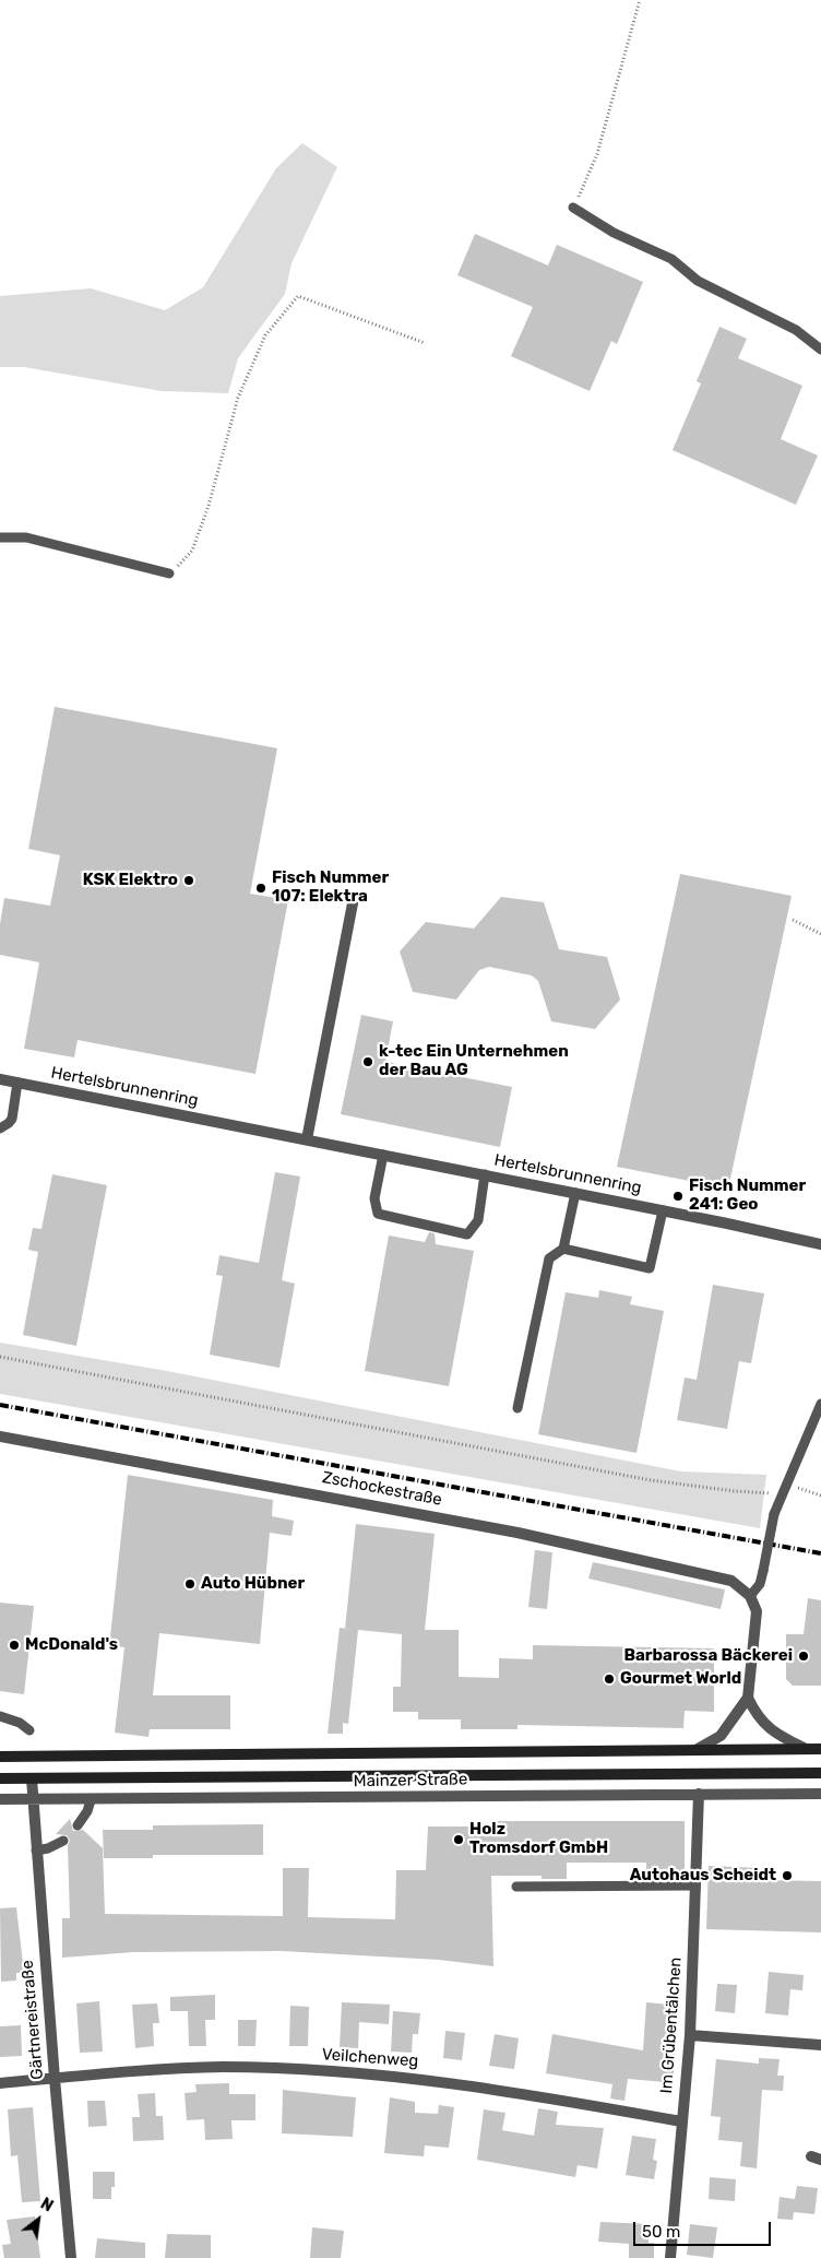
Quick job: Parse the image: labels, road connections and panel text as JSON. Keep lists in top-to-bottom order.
{
  "streets": {
    "main road": ["Mainzer Straße"],
    "street": [
      "Hertelsbrunnenring",
      "Zschockestraße",
      "Gärtnereistraße",
      "Im Grübentälchen",
      "Veilchenweg"
    ]
  },
  "crossings": [
    ["Mainzer Straße", "Gärtnereistraße"],
    ["Mainzer Straße", "Im Grübentälchen"],
    ["Gärtnereistraße", "Veilchenweg"],
    ["Im Grübentälchen", "Veilchenweg"]
  ],
  "places": [
    "KSK Elektro",
    "Fisch Nummer 107: Elektra",
    "k-tec Ein Unternehmen der Bau AG",
    "Fisch Nummer 241: Geo",
    "Auto Hübner",
    "McDonald's",
    "Barbarossa Bäckerei",
    "Gourmet World",
    "Holz Tromsdorf GmbH",
    "Autohaus Scheidt"
  ],
  "scale_bar": "50 m",
  "north": "top right"
}
